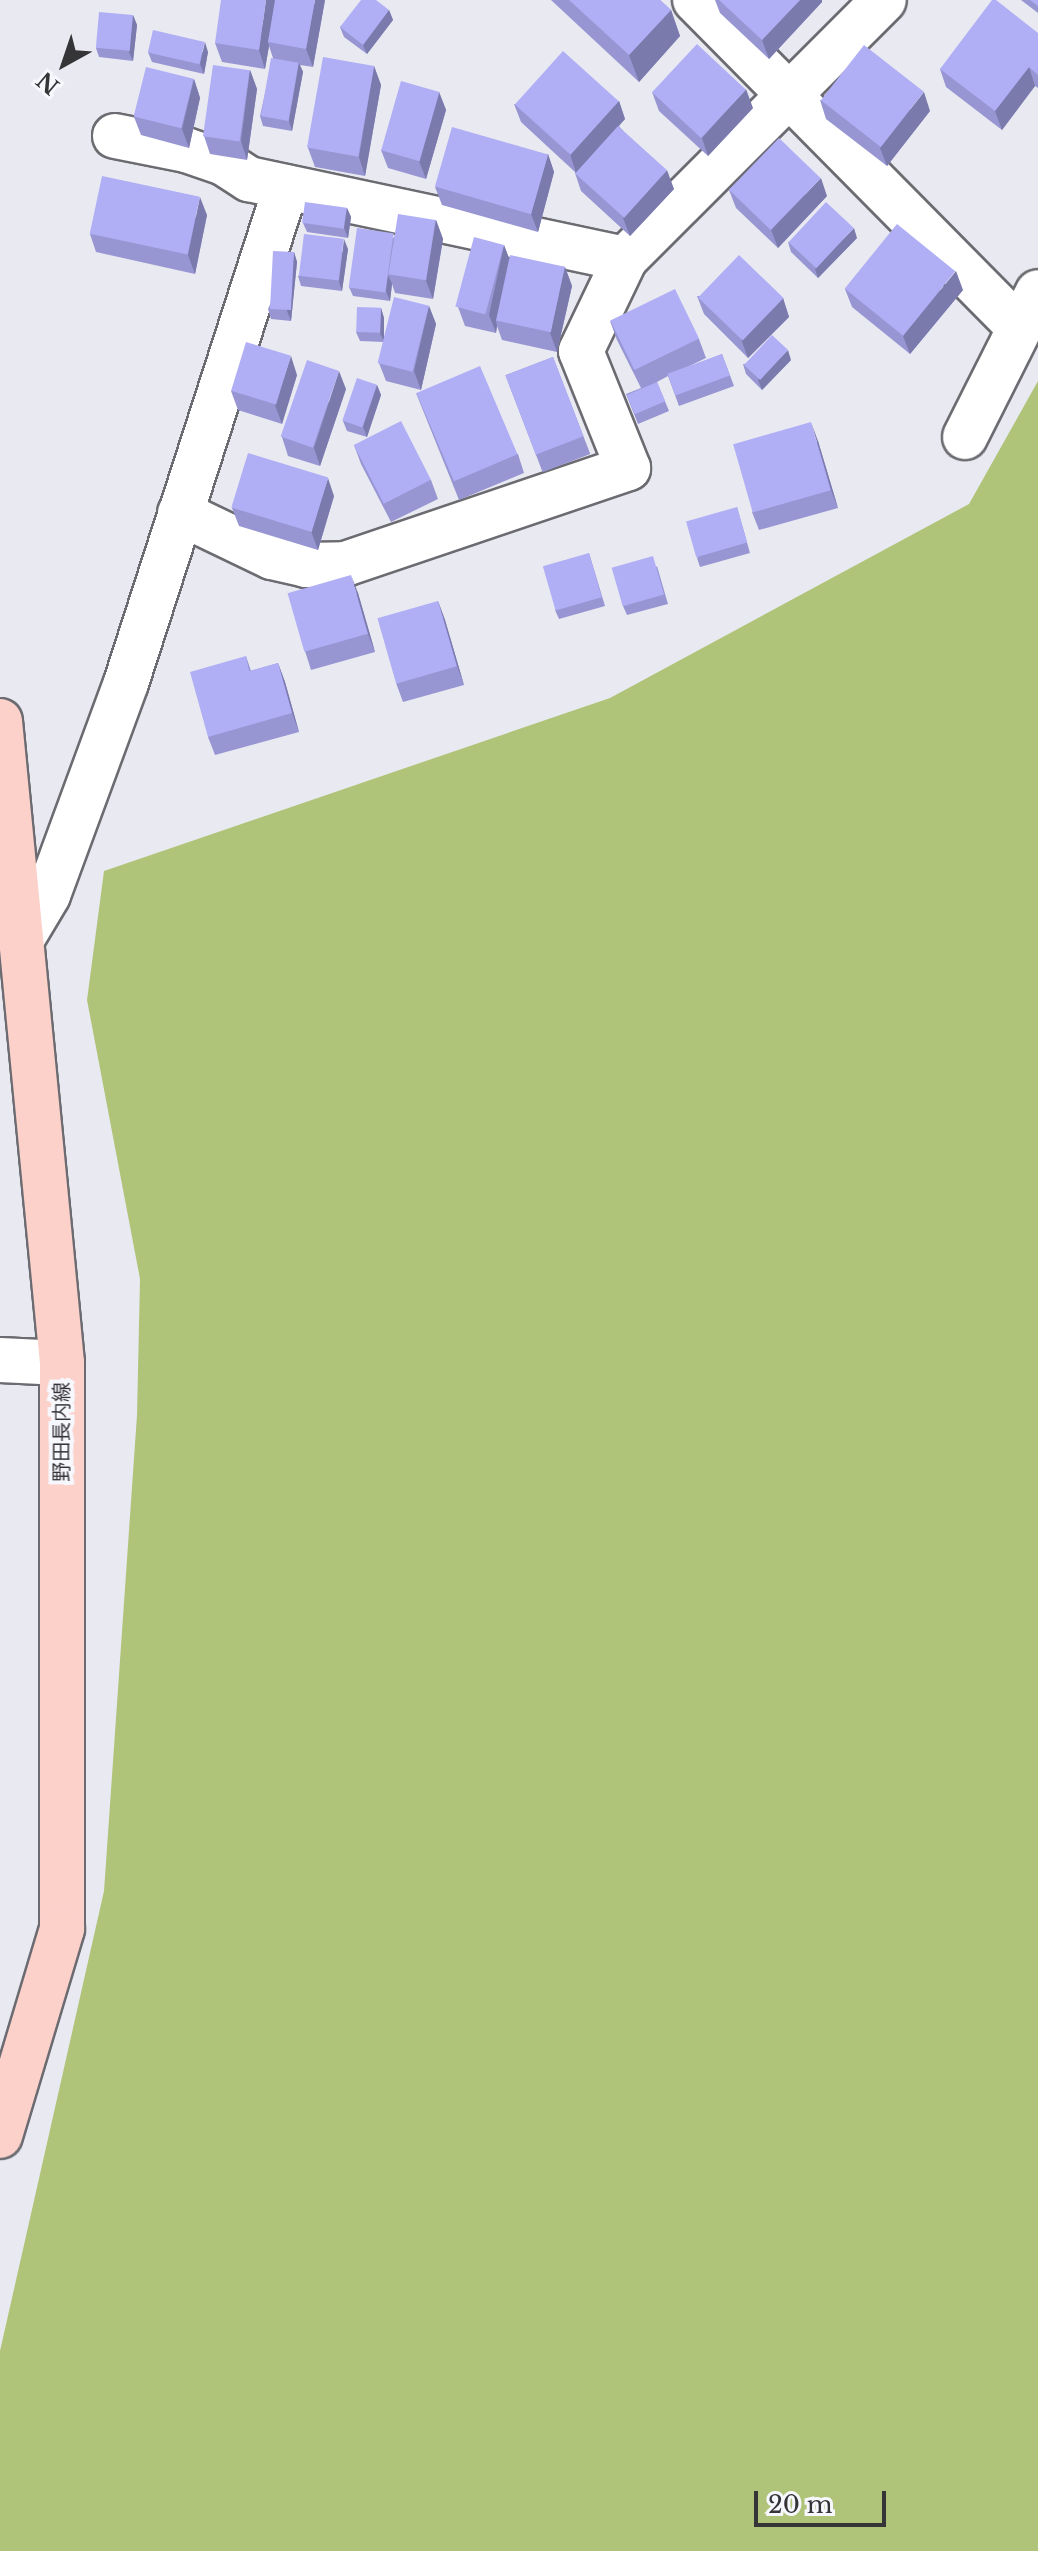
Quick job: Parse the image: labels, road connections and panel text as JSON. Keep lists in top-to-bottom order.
{
  "streets": {
    "main road": ["野田長内線"]
  },
  "scale_bar": "20 m",
  "north": "bottom left"
}
